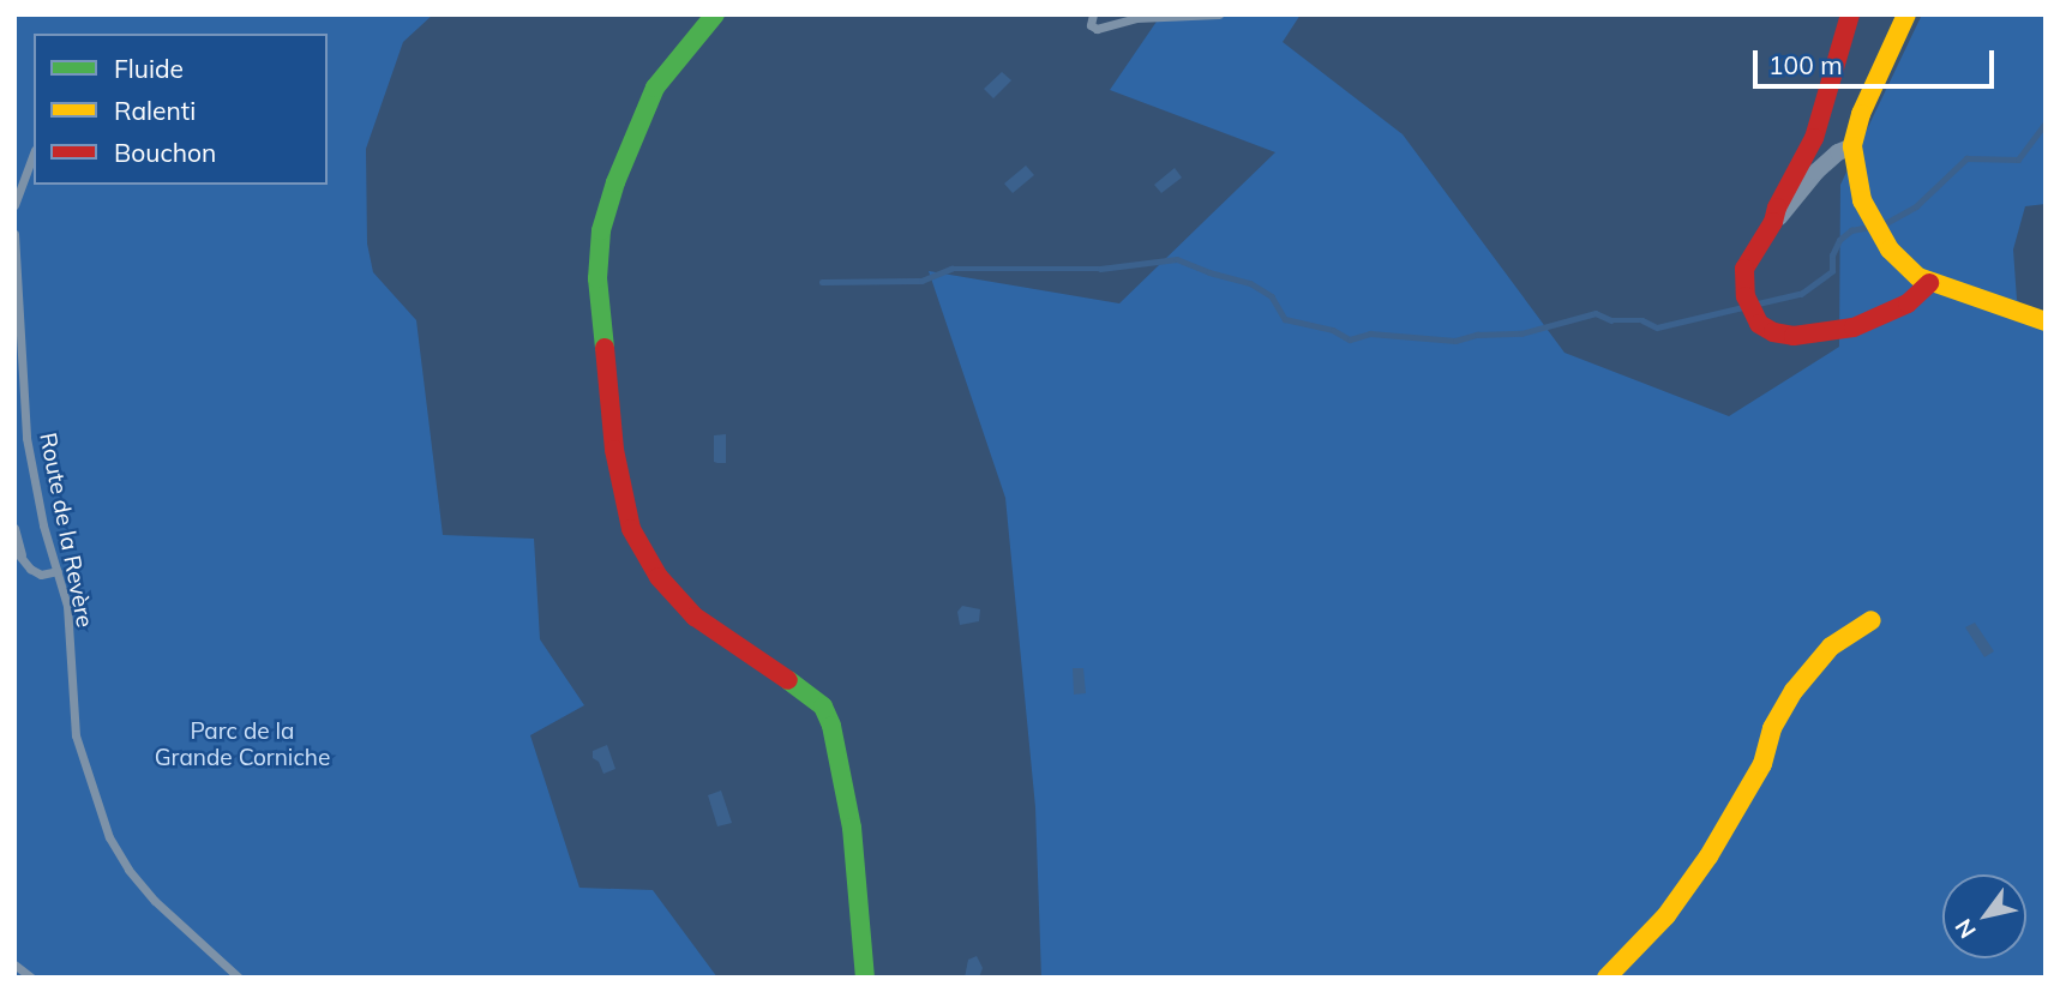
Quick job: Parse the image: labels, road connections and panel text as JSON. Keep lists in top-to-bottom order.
{
  "streets": {
    "lane": ["Route de la Revère"]
  },
  "parks": ["Parc de la Grande Corniche"],
  "legend": ["Fluide", "Ralenti", "Bouchon"],
  "scale_bar": "100 m",
  "north": "bottom left"
}
